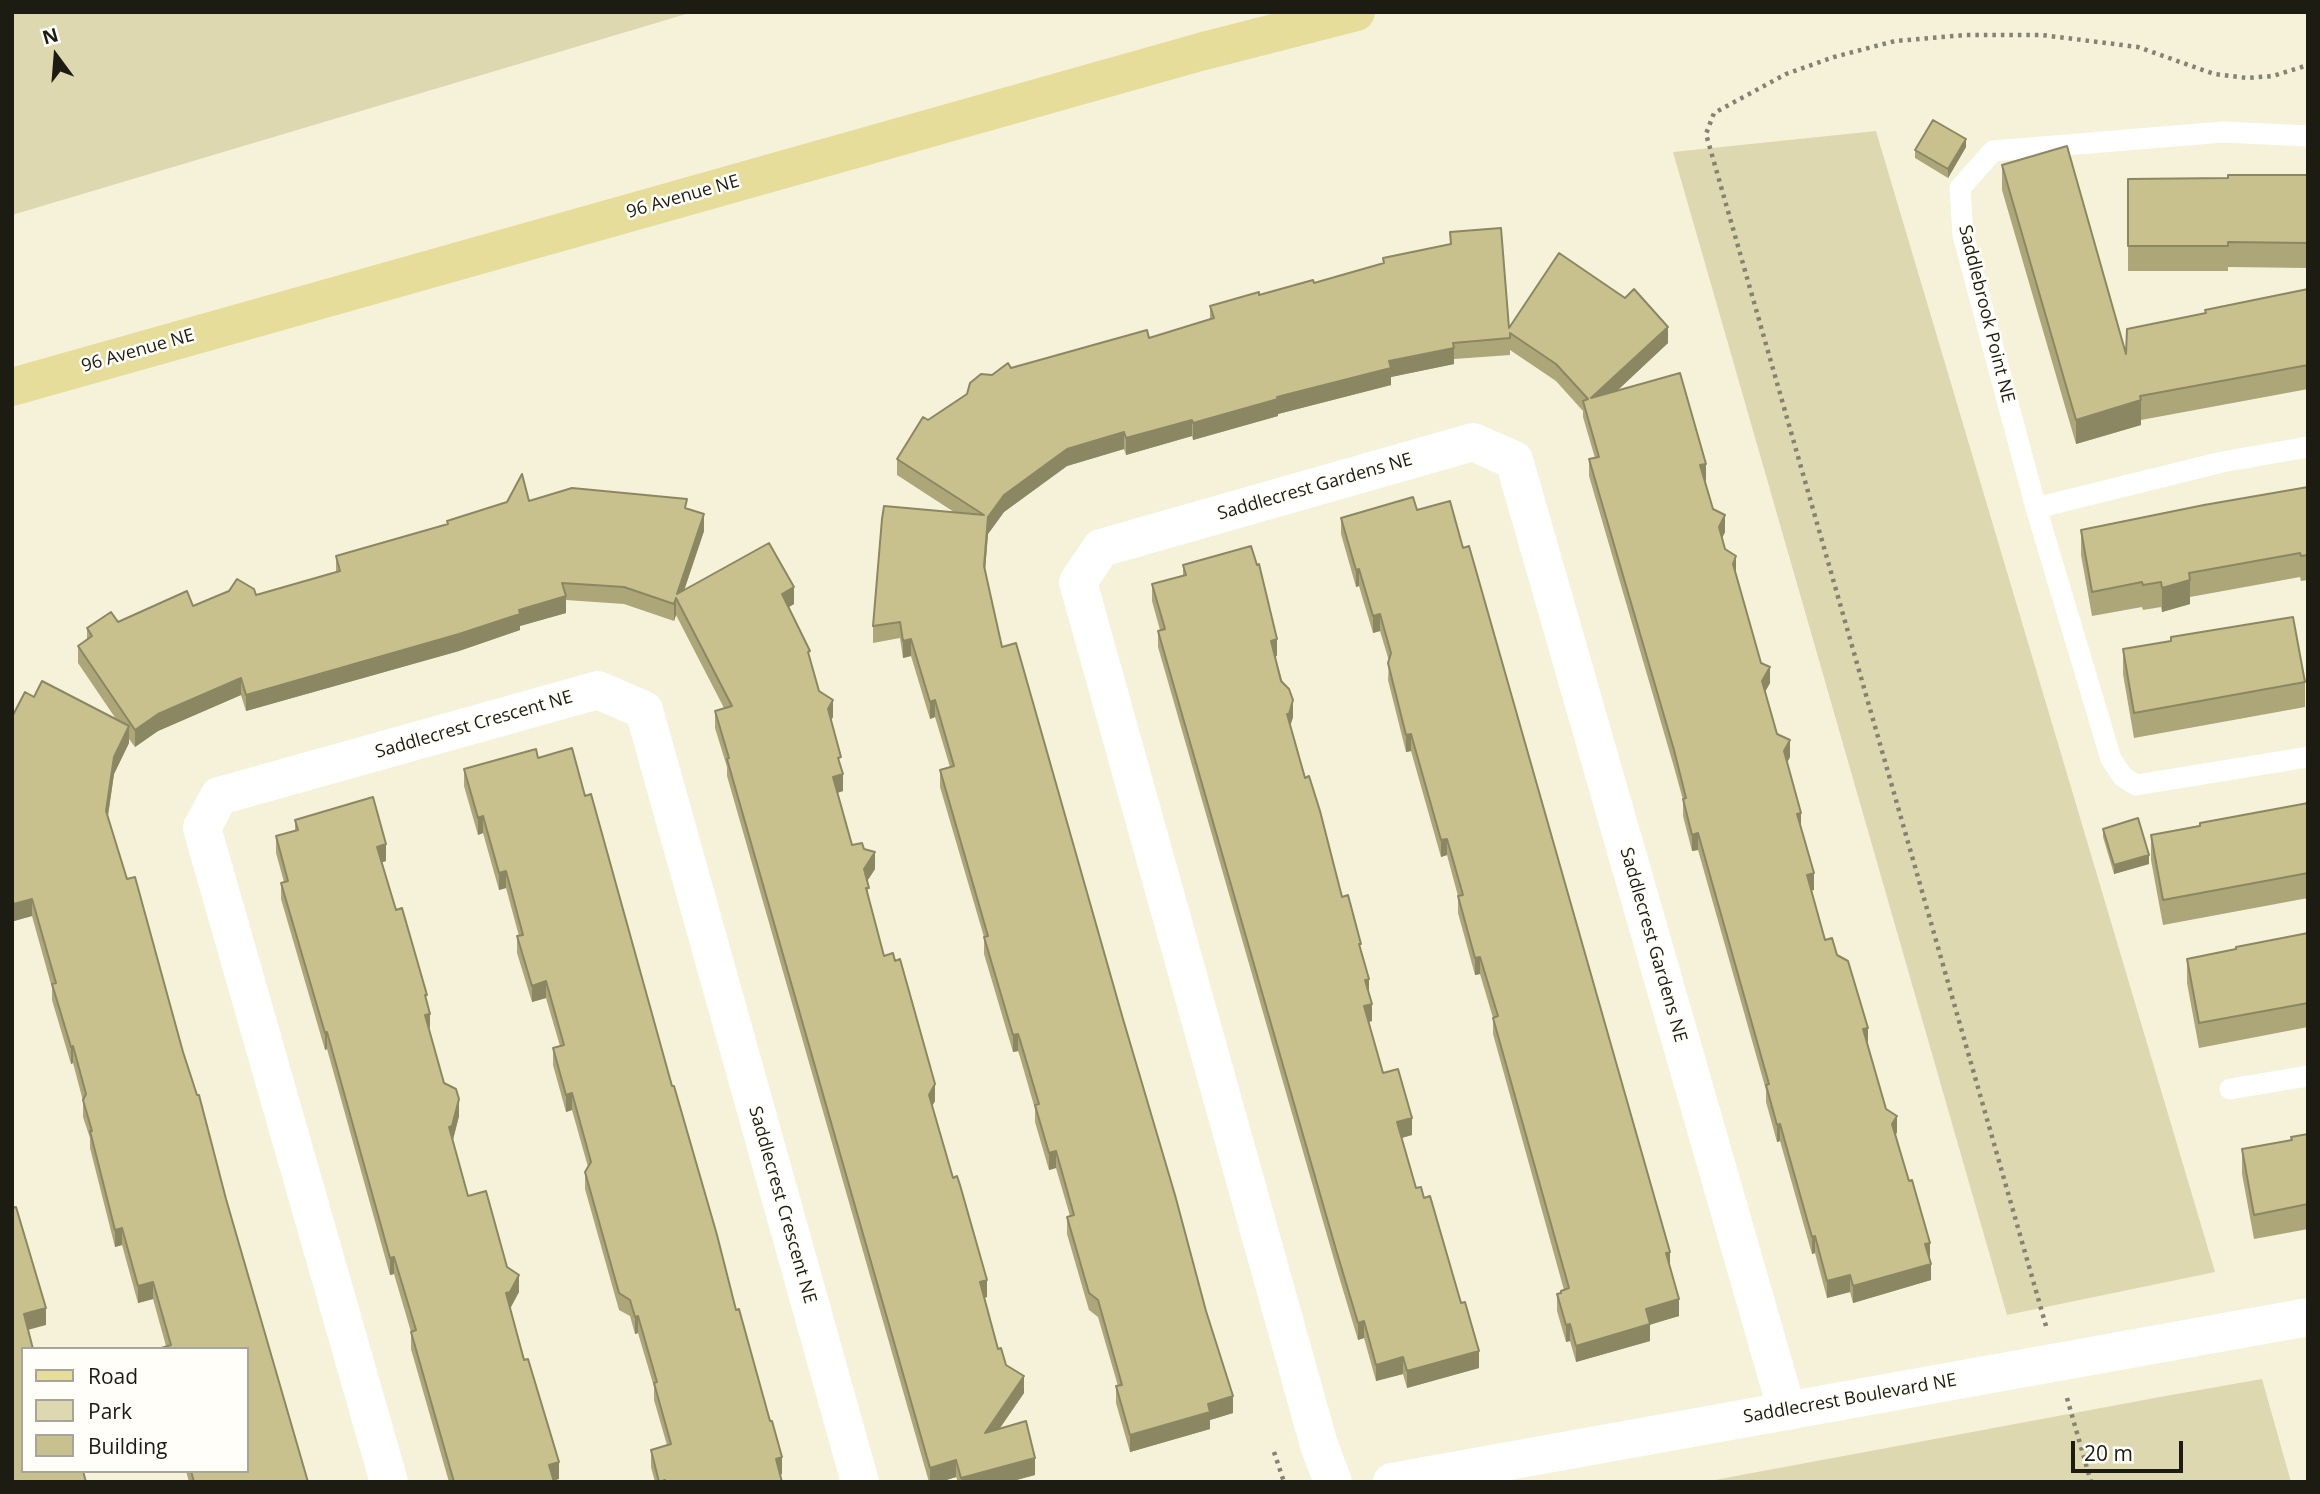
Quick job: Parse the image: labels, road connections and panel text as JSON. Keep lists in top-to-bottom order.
{
  "streets": {
    "main road": ["96 Avenue NE"],
    "street": ["Saddlecrest Gardens NE", "Saddlecrest Crescent NE", "Saddlecrest Boulevard NE"],
    "lane": ["Saddlebrook Point NE"]
  },
  "crossings": [
    ["Saddlecrest Gardens NE", "Saddlecrest Boulevard NE"]
  ],
  "legend": ["Road", "Park", "Building"],
  "scale_bar": "20 m",
  "north": "top"
}
